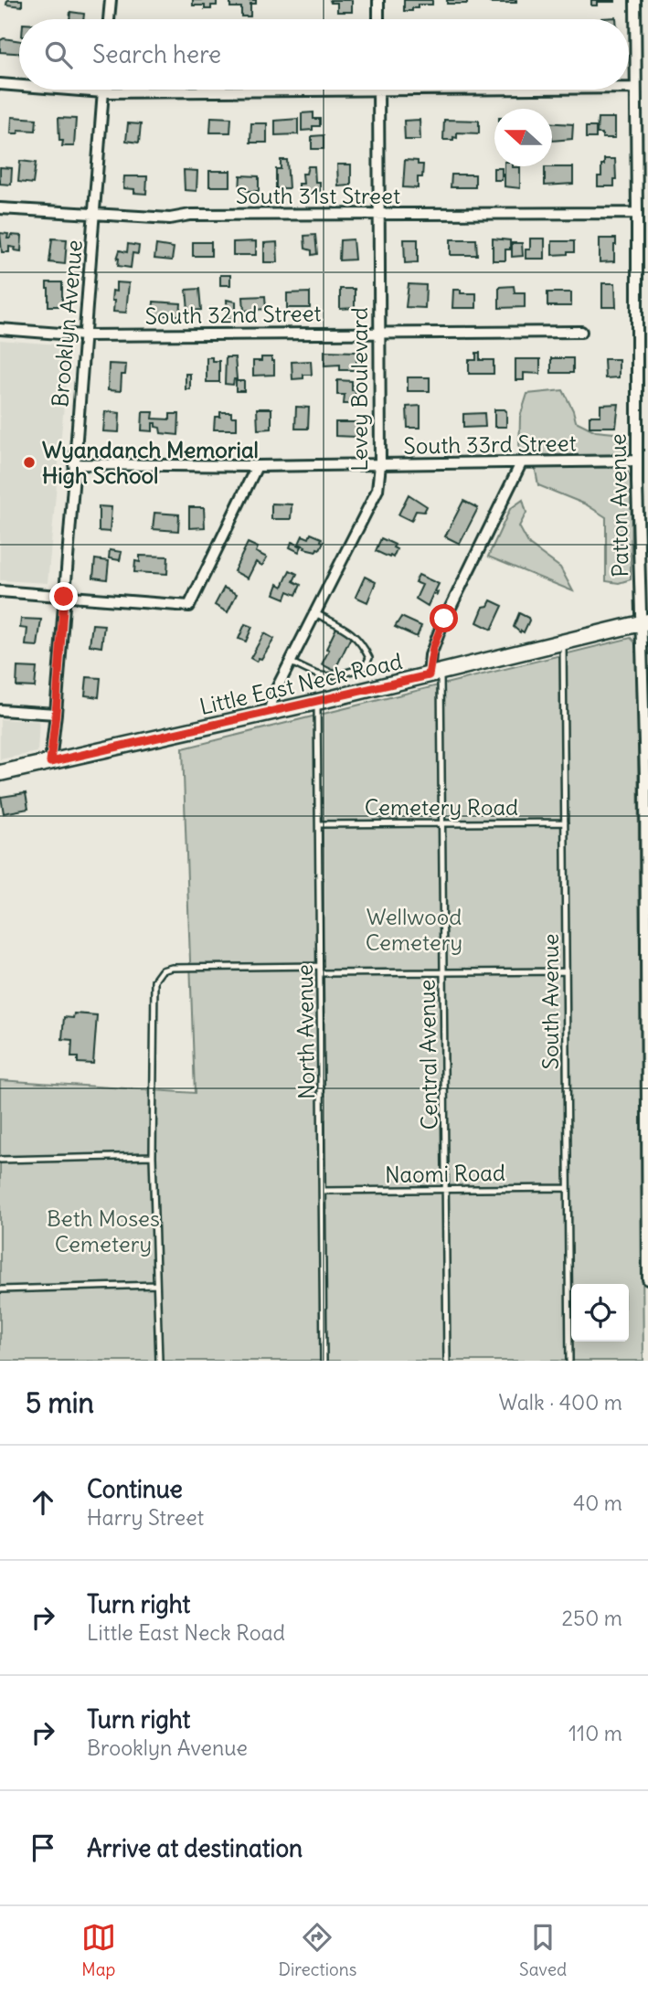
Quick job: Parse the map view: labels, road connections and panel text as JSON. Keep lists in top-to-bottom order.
{
  "streets": {
    "main road": ["Little East Neck Road"],
    "street": [
      "South 31st Street",
      "South 32nd Street",
      "Brooklyn Avenue",
      "Levey Boulevard",
      "South 33rd Street",
      "Patton Avenue"
    ],
    "lane": [
      "Cemetery Road",
      "South Avenue",
      "North Avenue",
      "Central Avenue",
      "Naomi Road"
    ]
  },
  "crossings": [
    ["South 31st Street", "Brooklyn Avenue"],
    ["South 31st Street", "Levey Boulevard"],
    ["South 31st Street", "Patton Avenue"],
    ["South 32nd Street", "Brooklyn Avenue"],
    ["South 32nd Street", "Levey Boulevard"],
    ["Brooklyn Avenue", "South 33rd Street"],
    ["Brooklyn Avenue", "Little East Neck Road"],
    ["Levey Boulevard", "South 33rd Street"],
    ["Levey Boulevard", "Little East Neck Road"],
    ["South 33rd Street", "Patton Avenue"],
    ["Patton Avenue", "Little East Neck Road"],
    ["Little East Neck Road", "South Avenue"],
    ["Little East Neck Road", "North Avenue"],
    ["Little East Neck Road", "Central Avenue"],
    ["Cemetery Road", "South Avenue"],
    ["Cemetery Road", "North Avenue"],
    ["Cemetery Road", "Central Avenue"],
    ["South Avenue", "Naomi Road"],
    ["North Avenue", "Naomi Road"],
    ["Central Avenue", "Naomi Road"]
  ],
  "parks": ["Wellwood Cemetery", "Beth Moses Cemetery"],
  "places": ["Wyandanch Memorial High School"],
  "north": "left",
  "page": {
    "search": "Search here",
    "heading": ["5 min", "Walk · 400 m"],
    "list": [
      ["Continue", "Harry Street", "40 m"],
      ["Turn right", "Little East Neck Road", "250 m"],
      ["Turn right", "Brooklyn Avenue", "110 m"],
      "Arrive at destination"
    ],
    "nav": ["Map", "Directions", "Saved"]
  }
}
